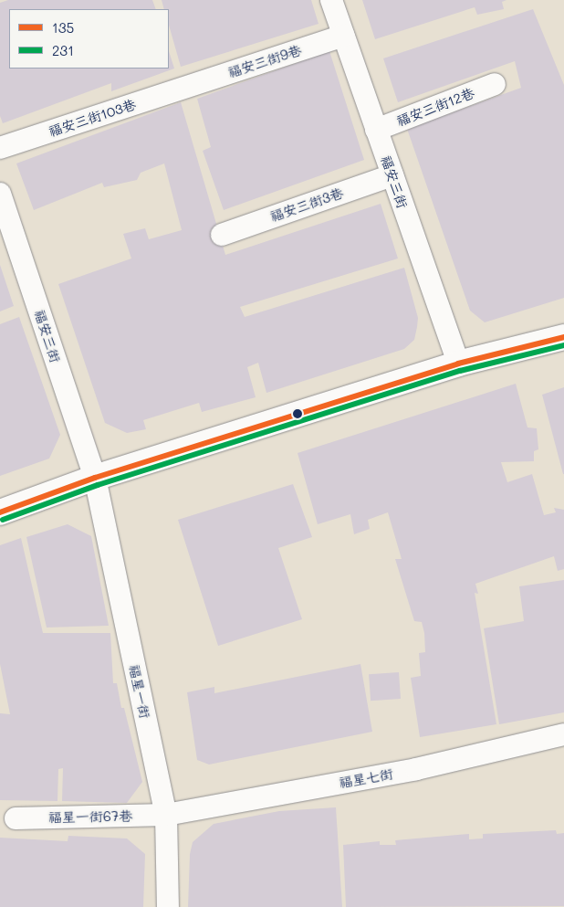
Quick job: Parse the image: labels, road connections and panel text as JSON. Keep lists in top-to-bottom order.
{
  "streets": {
    "lane": [
      "福安三街9巷",
      "福安三街12巷",
      "福安三街103巷",
      "福安三街",
      "福安三街3巷",
      "福星一街",
      "福星七街",
      "福星一街67巷"
    ]
  },
  "crossings": [
    ["福安三街9巷", "福安三街103巷"],
    ["福安三街9巷", "福安三街"],
    ["福安三街12巷", "福安三街"],
    ["福安三街", "福安三街3巷"],
    ["福安三街", "福星一街"],
    ["福星一街", "福星七街"],
    ["福星一街", "福星一街67巷"],
    ["福星七街", "福星一街67巷"]
  ],
  "lines": ["transit line 135", "transit line 231"],
  "legend": ["135", "231"]
}
